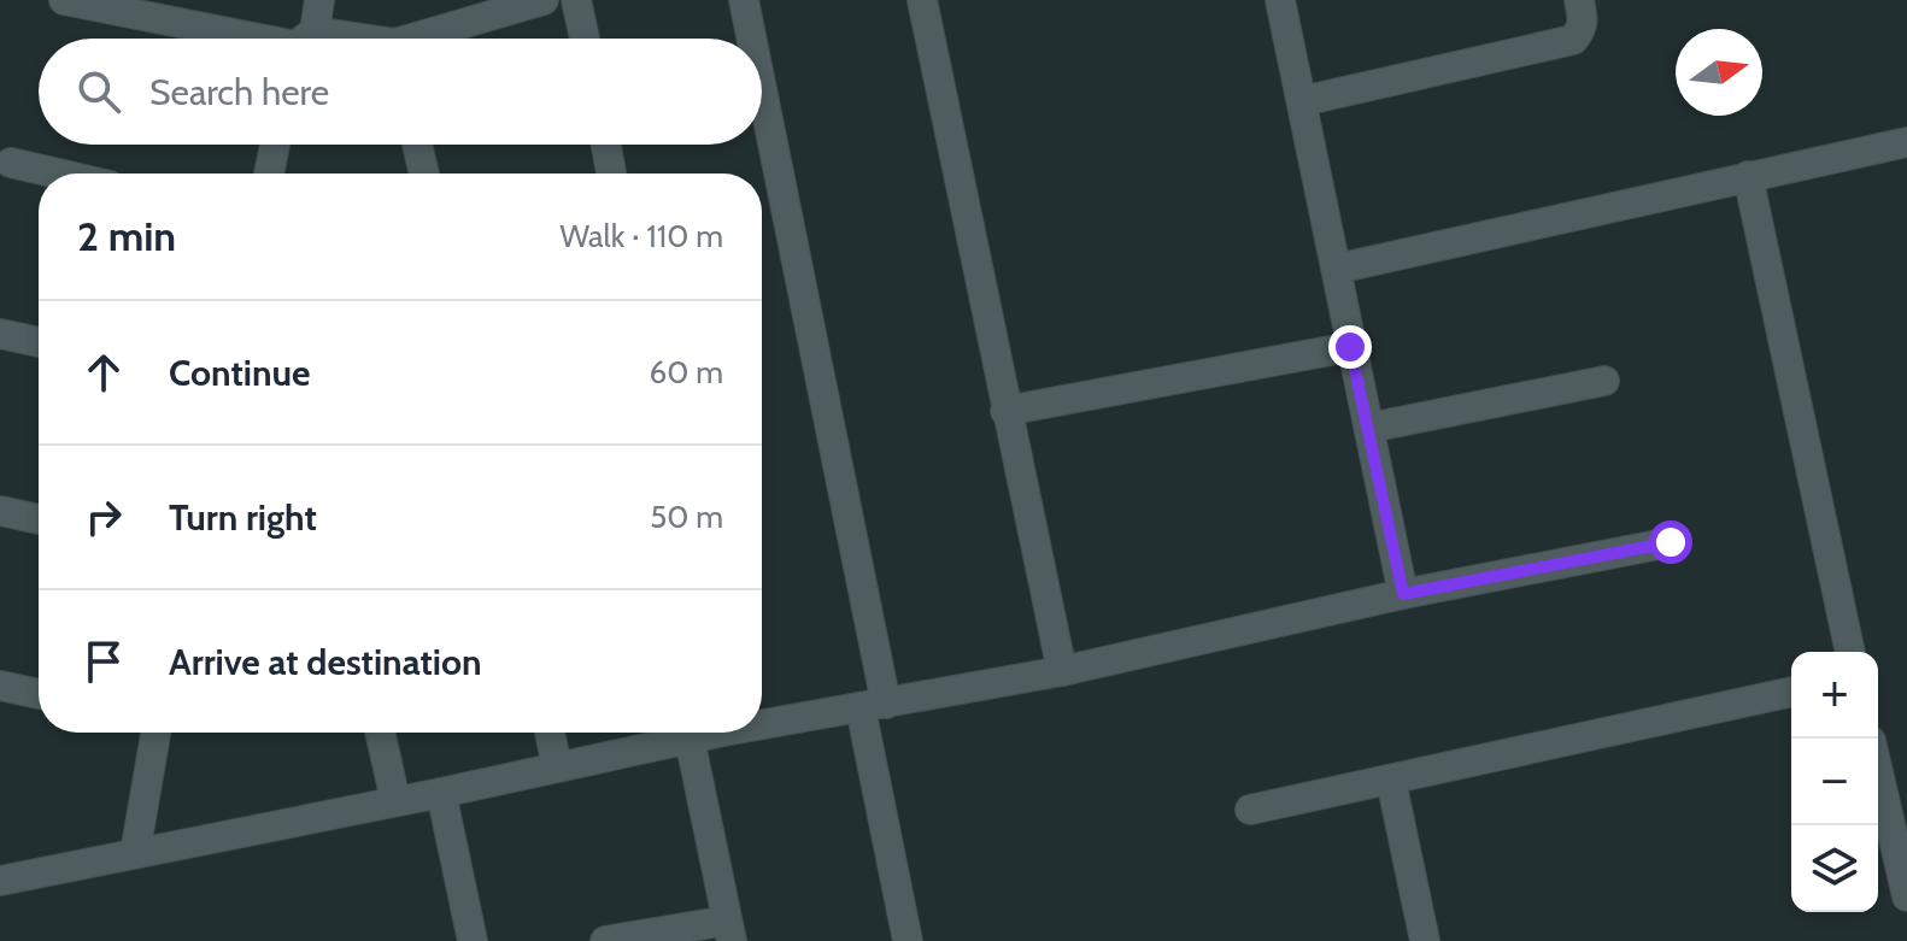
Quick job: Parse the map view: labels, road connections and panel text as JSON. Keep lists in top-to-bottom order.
{
  "north": "right",
  "page": {
    "search": "Search here",
    "heading": ["2 min", "Walk · 110 m"],
    "list": [
      ["Continue", "60 m"],
      ["Turn right", "50 m"],
      "Arrive at destination"
    ],
    "map_buttons": ["+", "−"]
  }
}
